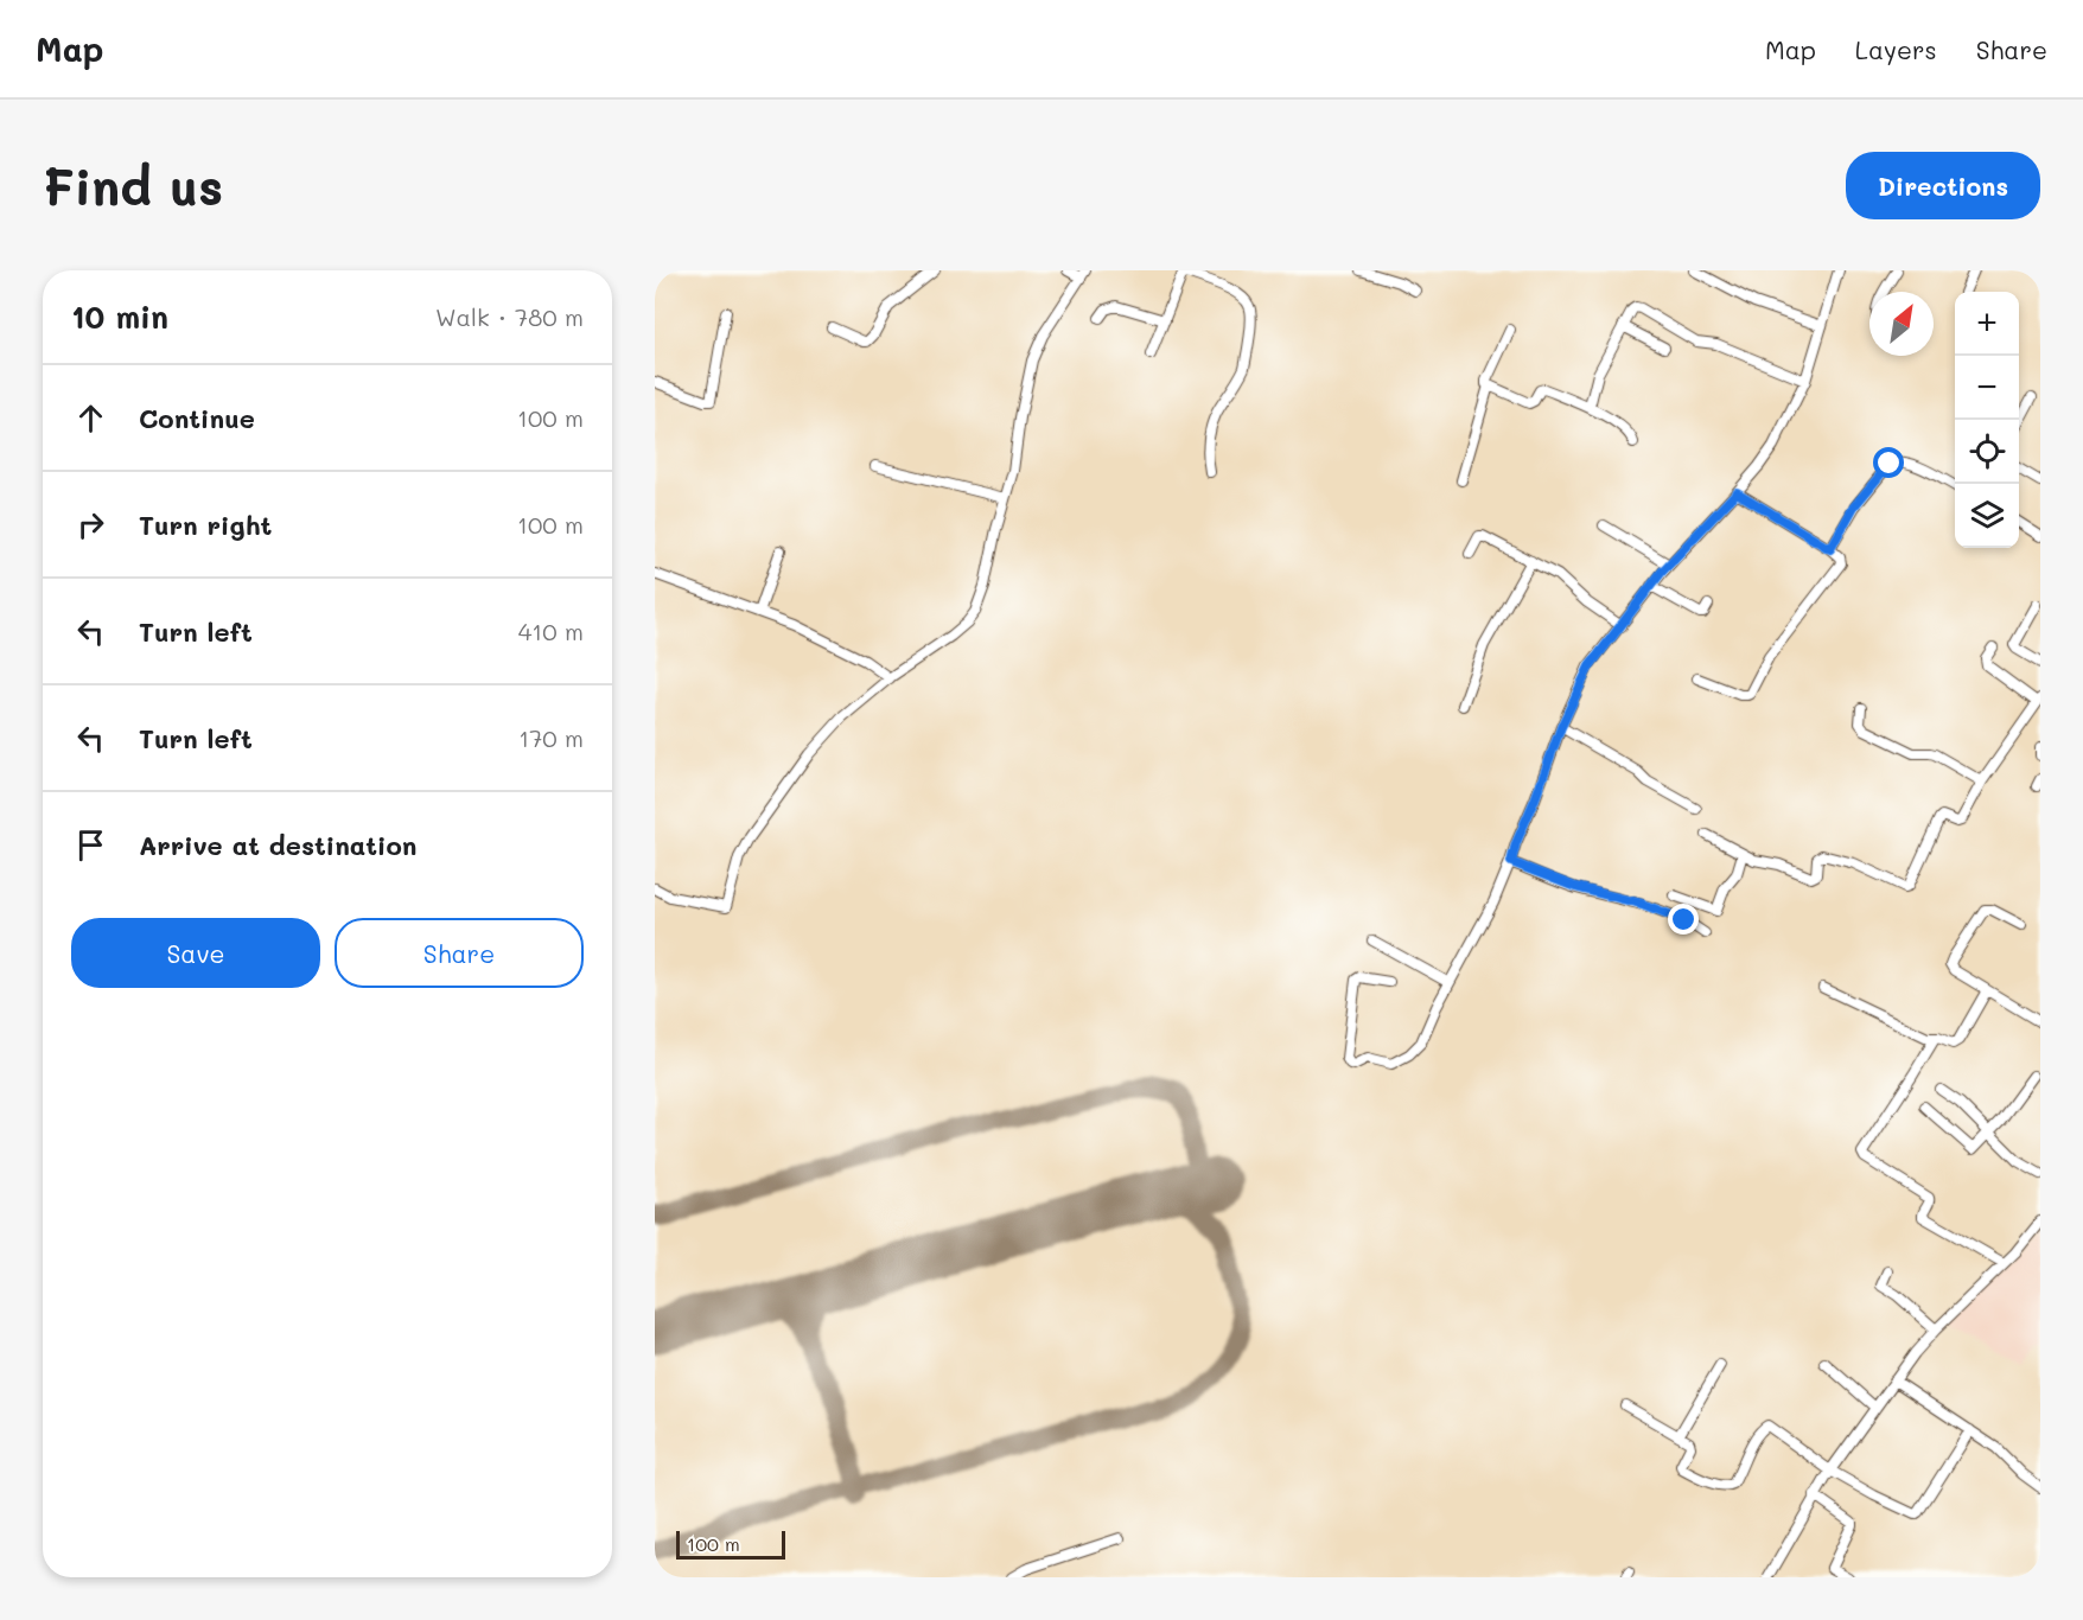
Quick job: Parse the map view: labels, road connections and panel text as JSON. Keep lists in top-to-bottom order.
{
  "scale_bar": "100 m",
  "north": "top right",
  "page": {
    "header": "Map",
    "nav": ["Map", "Layers", "Share"],
    "buttons": [
      "Directions",
      ["Save", "Share"]
    ],
    "title": "Find us",
    "heading": ["10 min", "Walk · 780 m"],
    "map_buttons": ["+", "−"],
    "list": [
      ["Continue", "100 m"],
      ["Turn right", "100 m"],
      ["Turn left", "410 m"],
      ["Turn left", "170 m"],
      "Arrive at destination"
    ],
    "scale": "100 m"
  }
}
